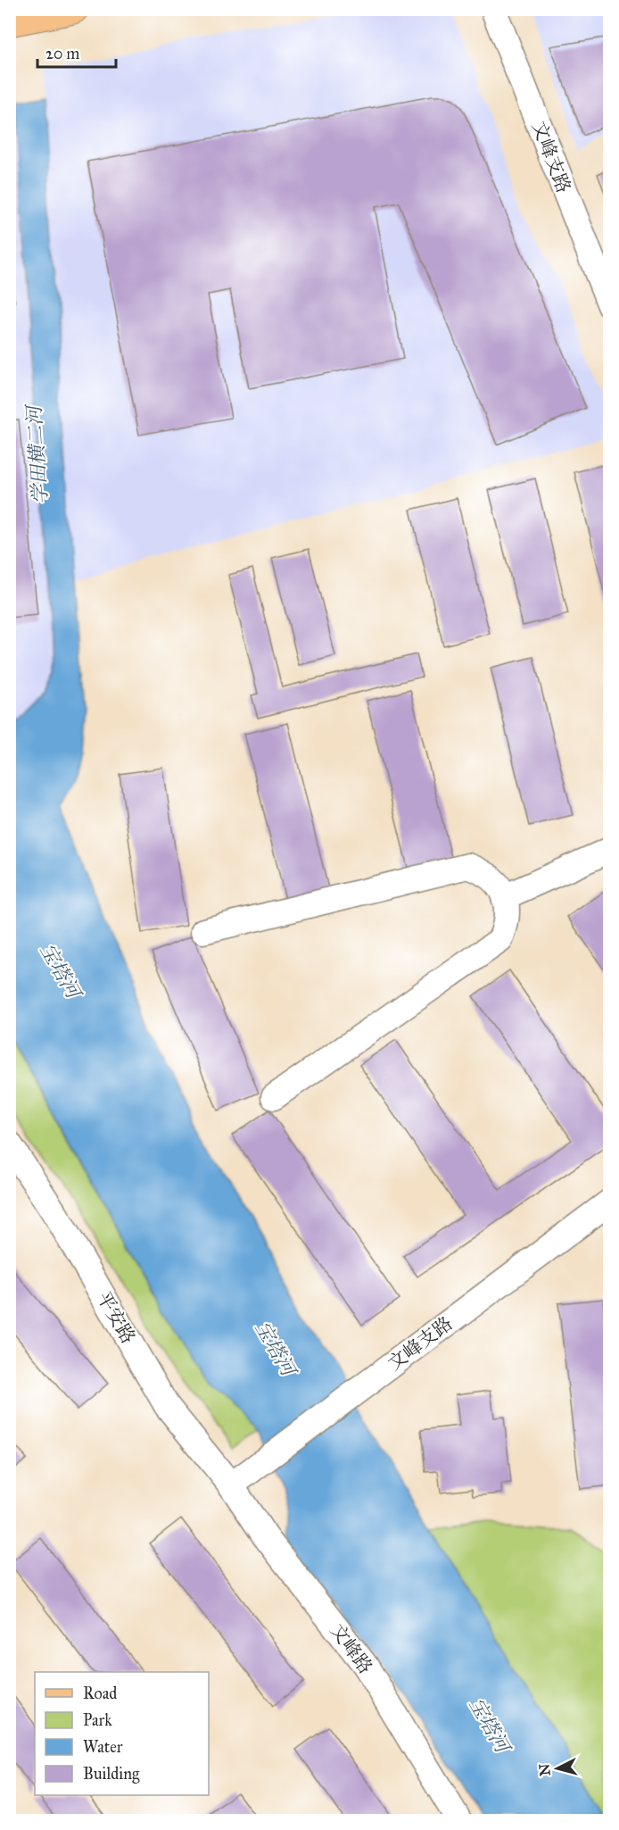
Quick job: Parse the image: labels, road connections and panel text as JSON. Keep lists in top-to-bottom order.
{
  "streets": {
    "street": ["文峰支路", "平安路", "文峰路"]
  },
  "crossings": [
    ["文峰支路", "平安路"],
    ["文峰支路", "文峰路"],
    ["平安路", "文峰路"]
  ],
  "water": ["学田横二河", "宝塔河"],
  "legend": [
    "Road",
    "Park",
    "Water",
    "Building"
  ],
  "scale_bar": "20 m",
  "north": "left"
}
